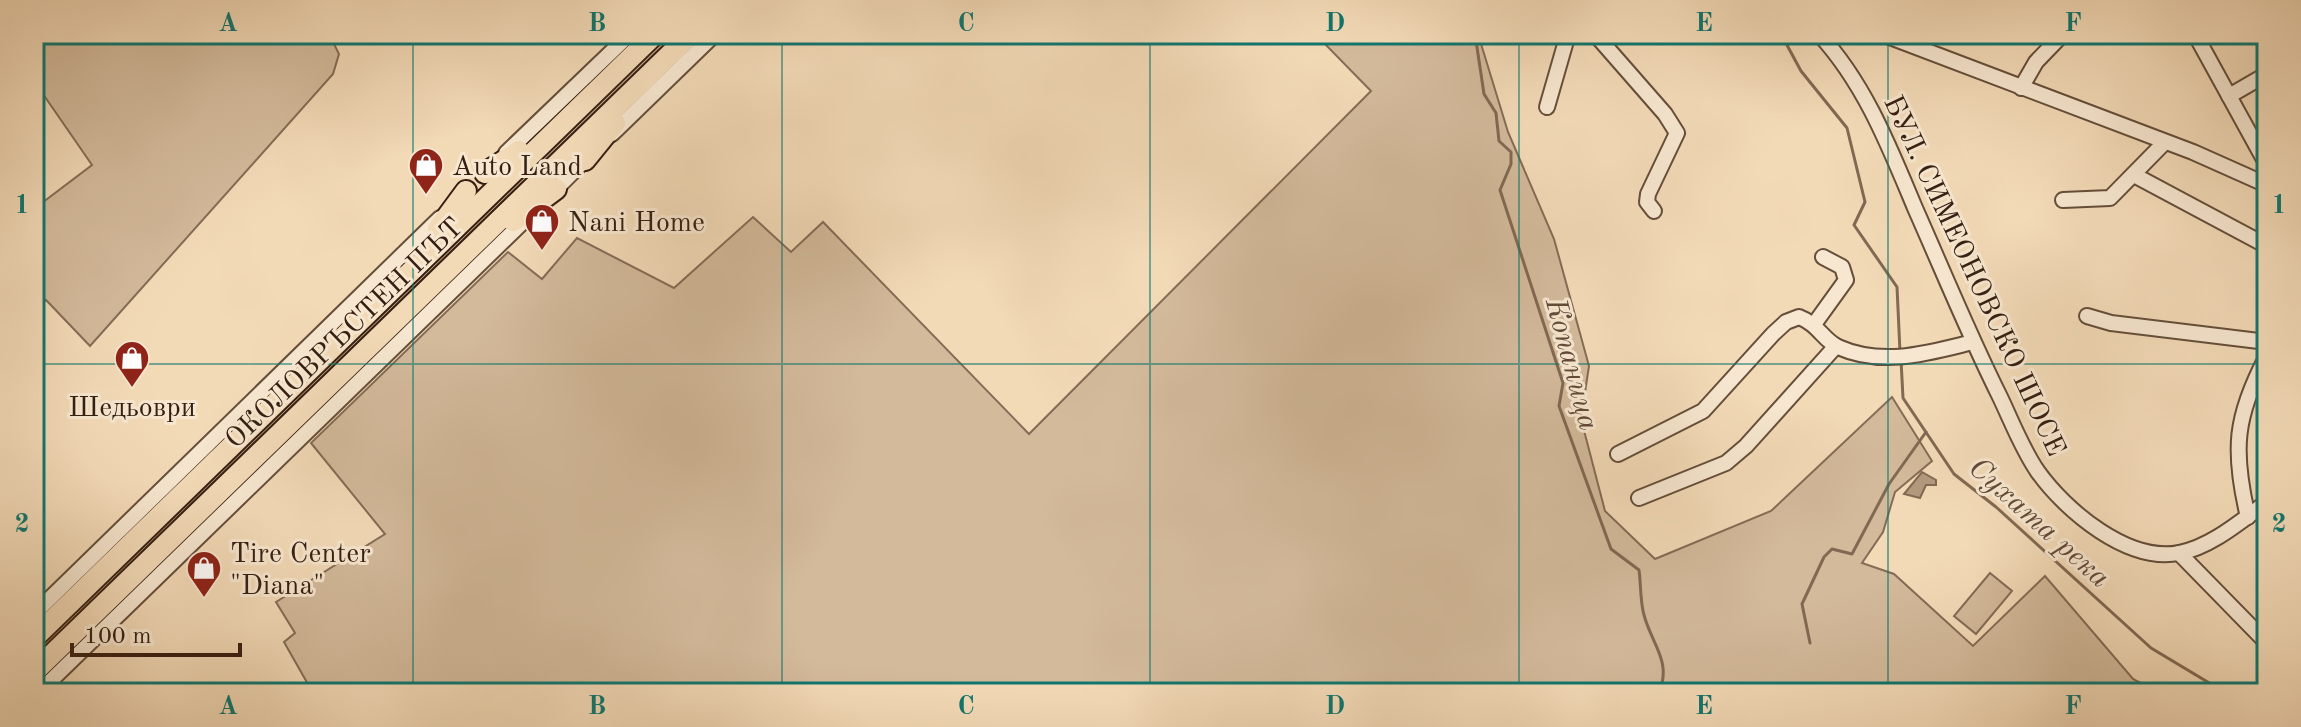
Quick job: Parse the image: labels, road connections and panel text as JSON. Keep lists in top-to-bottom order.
{
  "streets": {
    "highway": ["ОКОЛОВРЪСТЕН ПЪТ"],
    "street": ["БУЛ. СИМЕОНОВСКО ШОСЕ"]
  },
  "water": ["Копаница", "Сухата река"],
  "places": {
    "shop": [
      "Auto Land",
      "Nani Home",
      "Шедьоври",
      "Tire Center \"Diana\""
    ]
  },
  "scale_bar": "100 m",
  "grid": {
    "columns": [
      "A",
      "B",
      "C",
      "D",
      "E",
      "F"
    ],
    "rows": ["1", "2"]
  }
}
